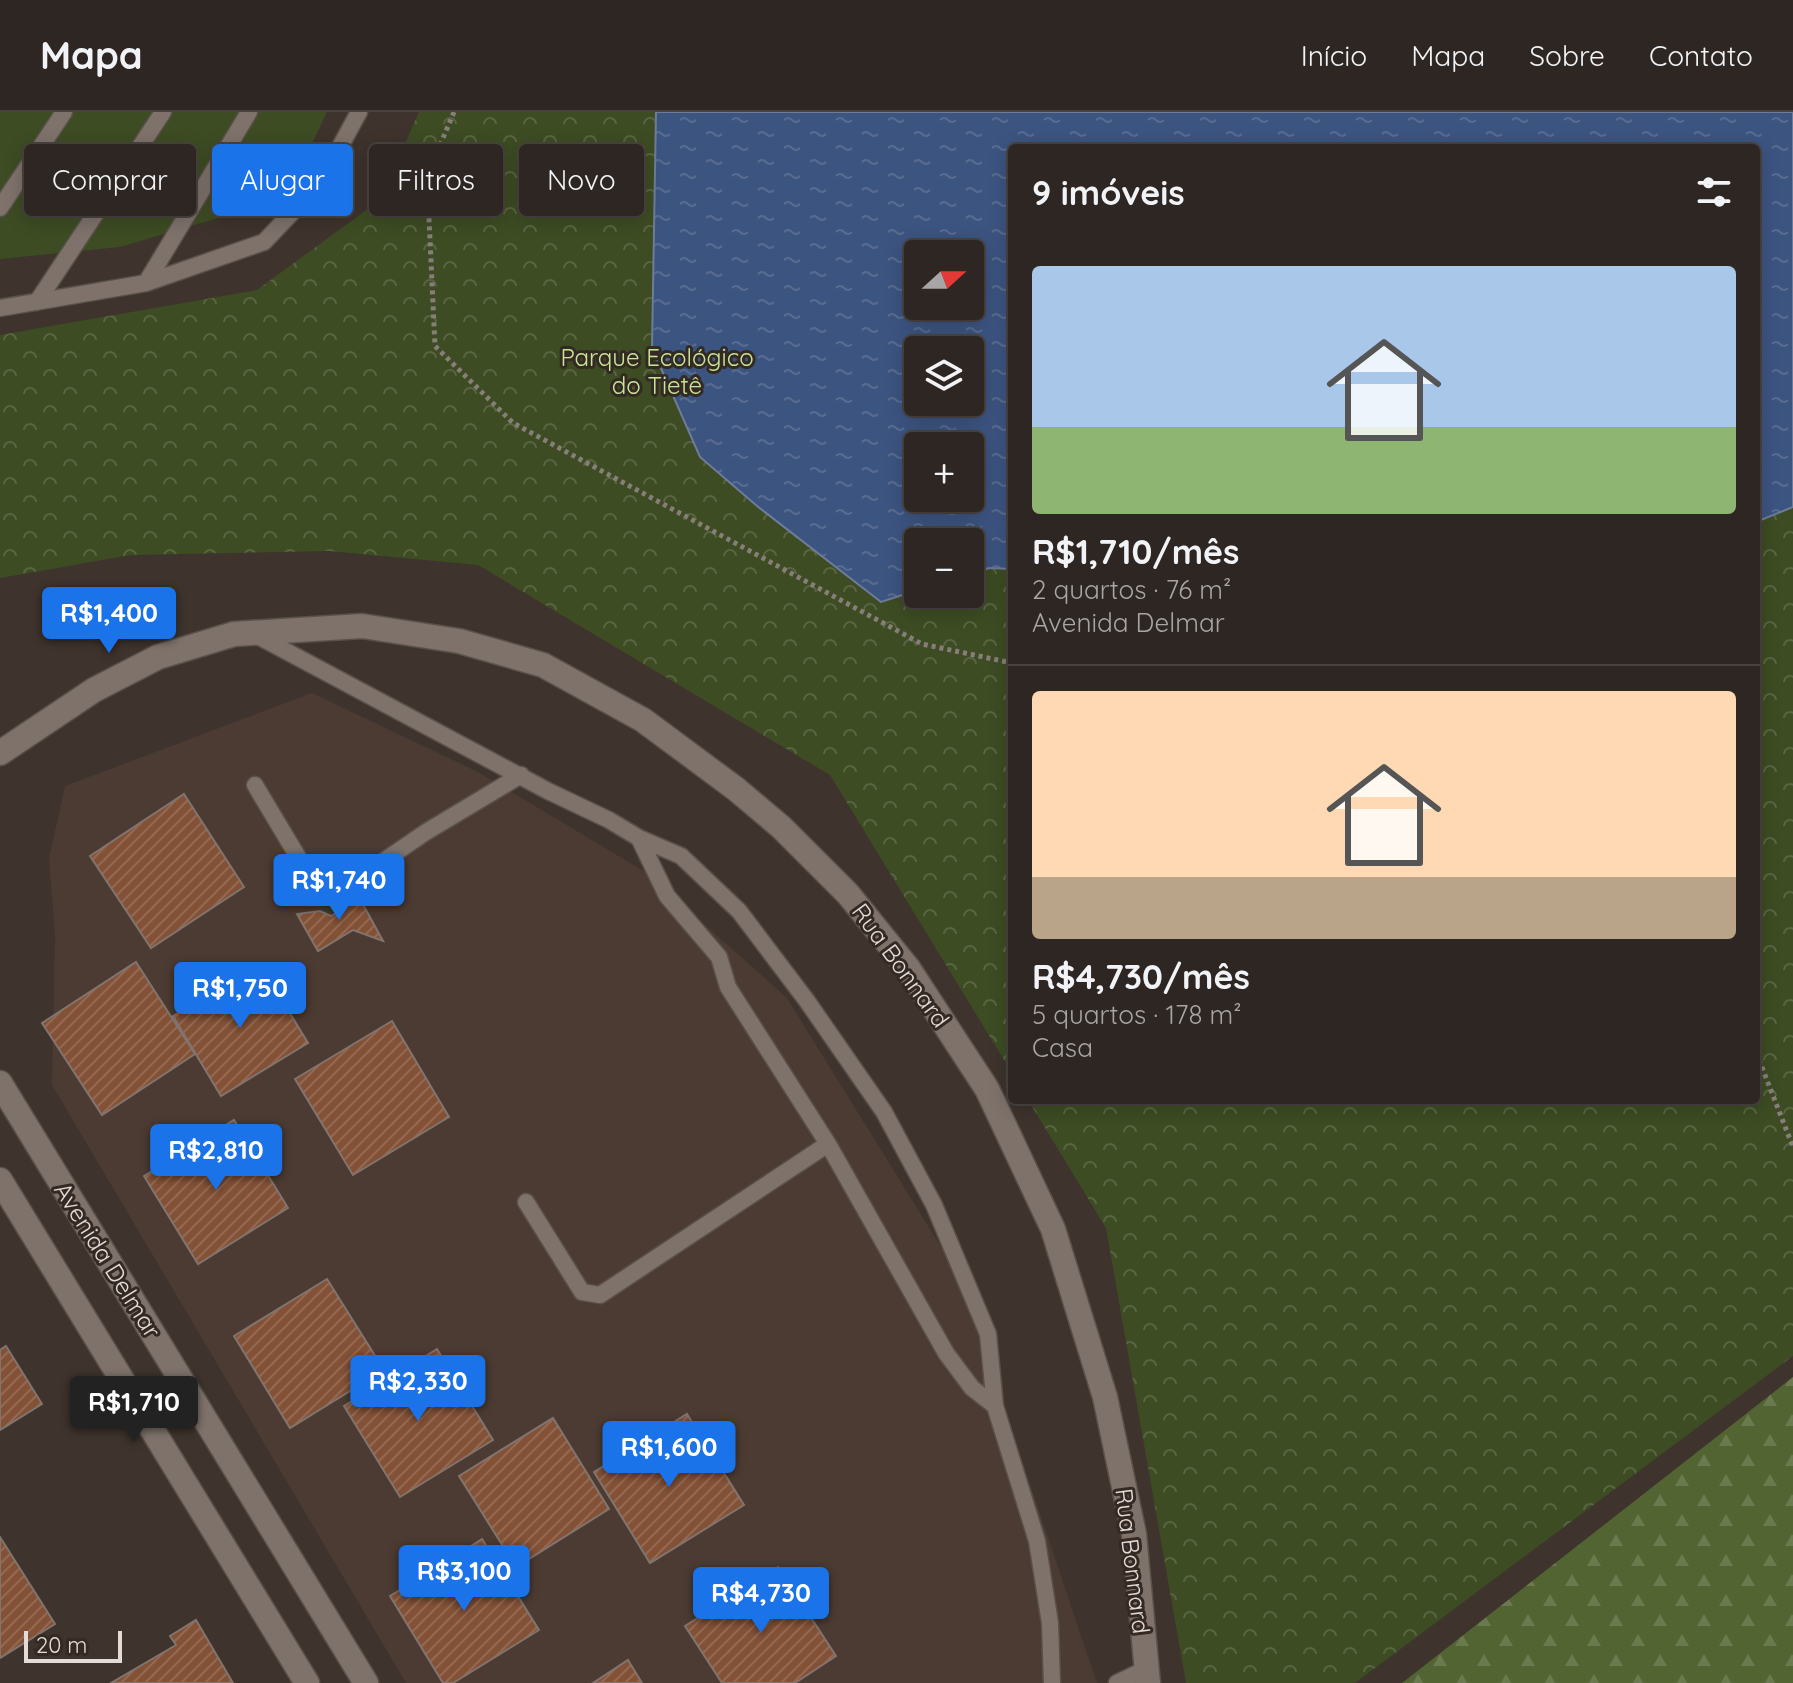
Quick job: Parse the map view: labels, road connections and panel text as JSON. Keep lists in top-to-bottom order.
{
  "streets": {
    "street": ["Rua Bonnard", "Avenida Delmar"]
  },
  "parks": ["Parque Ecológico do Tietê"],
  "scale_bar": "20 m",
  "north": "right",
  "page": {
    "header": "Mapa",
    "nav": [
      "Início",
      "Mapa",
      "Sobre",
      "Contato"
    ],
    "chip": [
      "Comprar",
      "Alugar",
      "Filtros",
      "Novo"
    ],
    "heading": "9 imóveis",
    "map_buttons": ["+", "−"],
    "list": [
      {
        "name": "R$1,710/mês",
        "note": "2 quartos · 76 m² · Avenida Delmar"
      },
      {
        "name": "R$4,730/mês",
        "note": "5 quartos · 178 m² · Casa"
      }
    ],
    "price": [
      "R$1,400",
      "R$1,740",
      "R$1,750",
      "R$2,810",
      "R$2,330",
      "R$1,710",
      "R$1,600",
      "R$3,100",
      "R$4,730"
    ],
    "scale": "20 m"
  }
}
